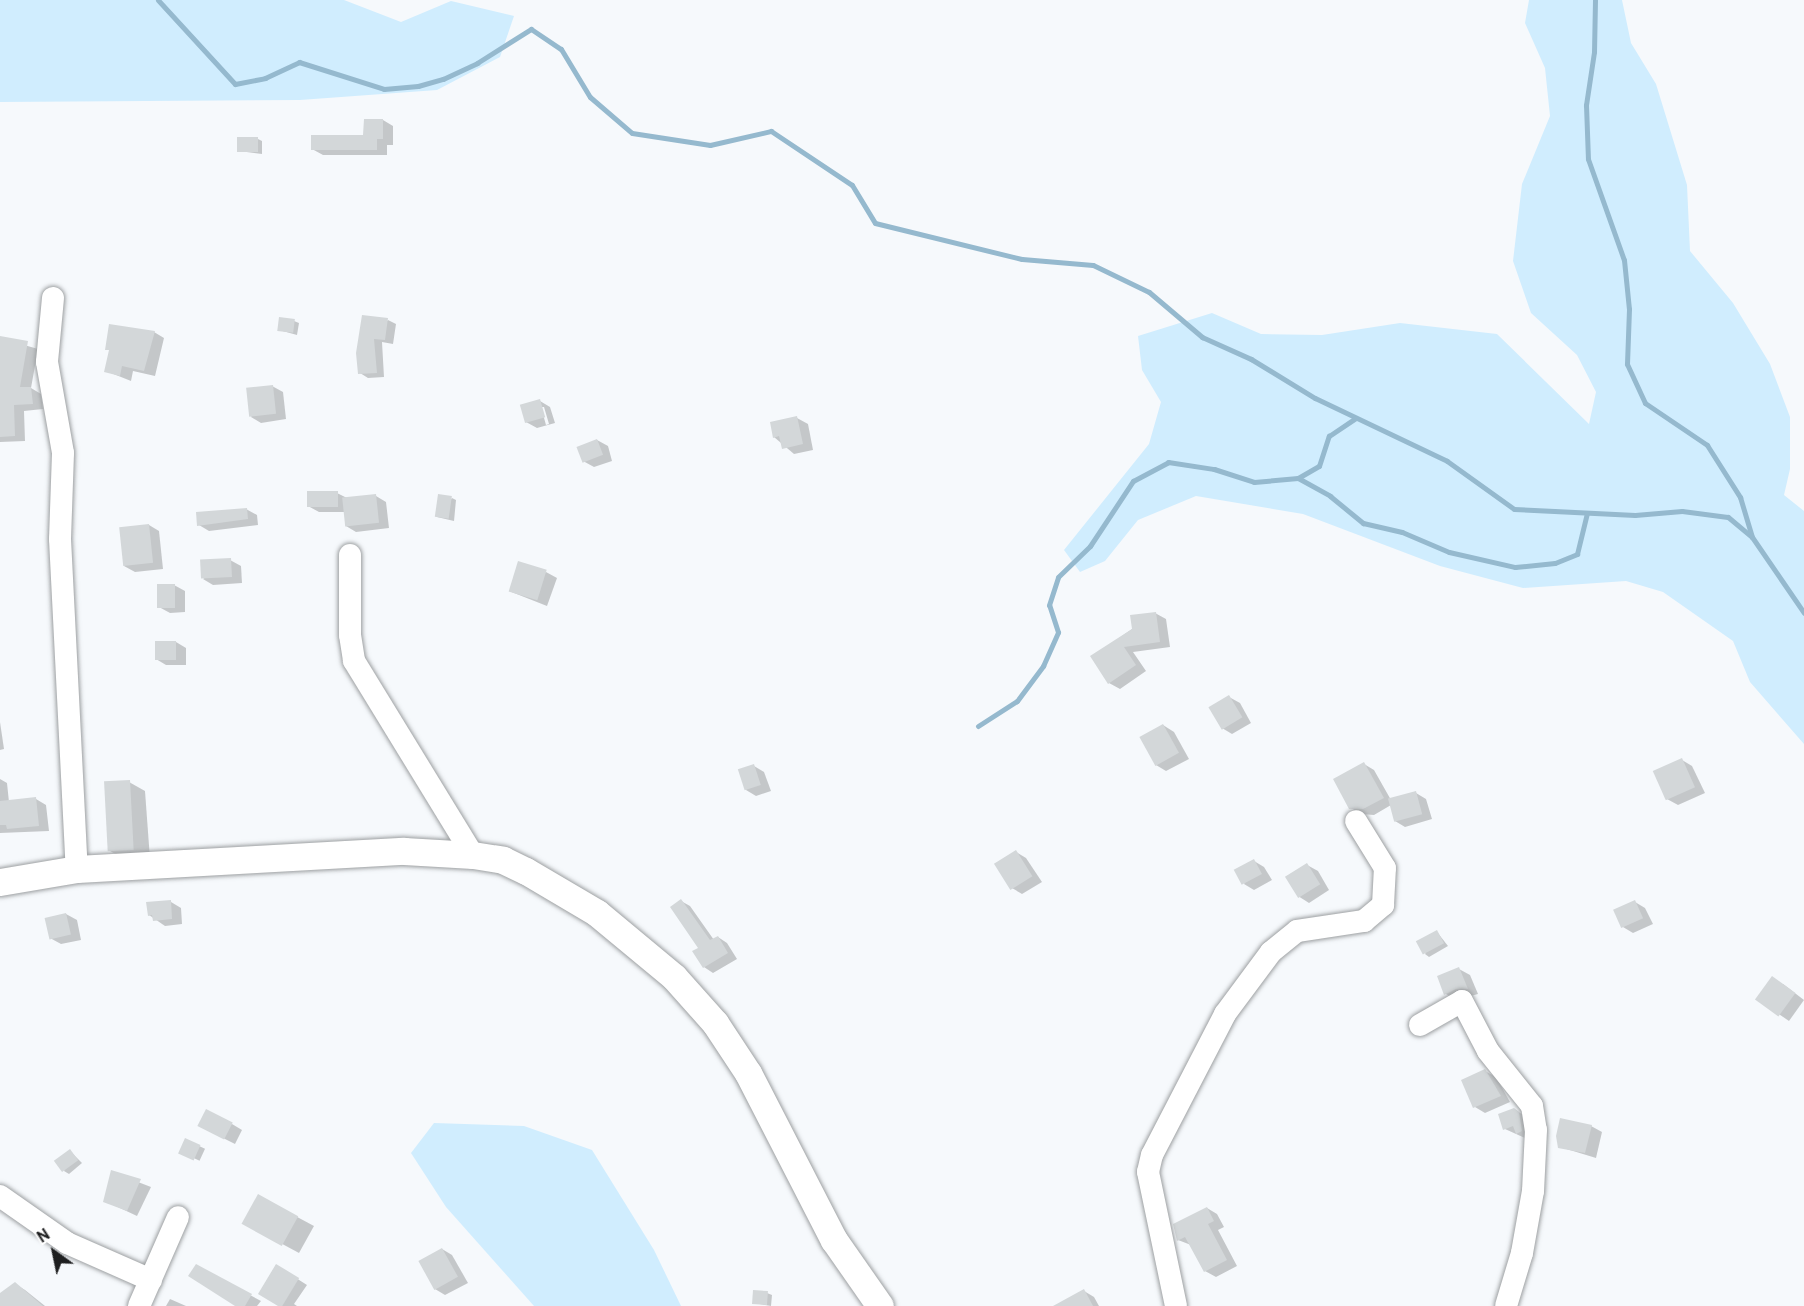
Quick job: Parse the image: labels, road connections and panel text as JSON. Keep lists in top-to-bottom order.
{
  "north": "top left"
}
